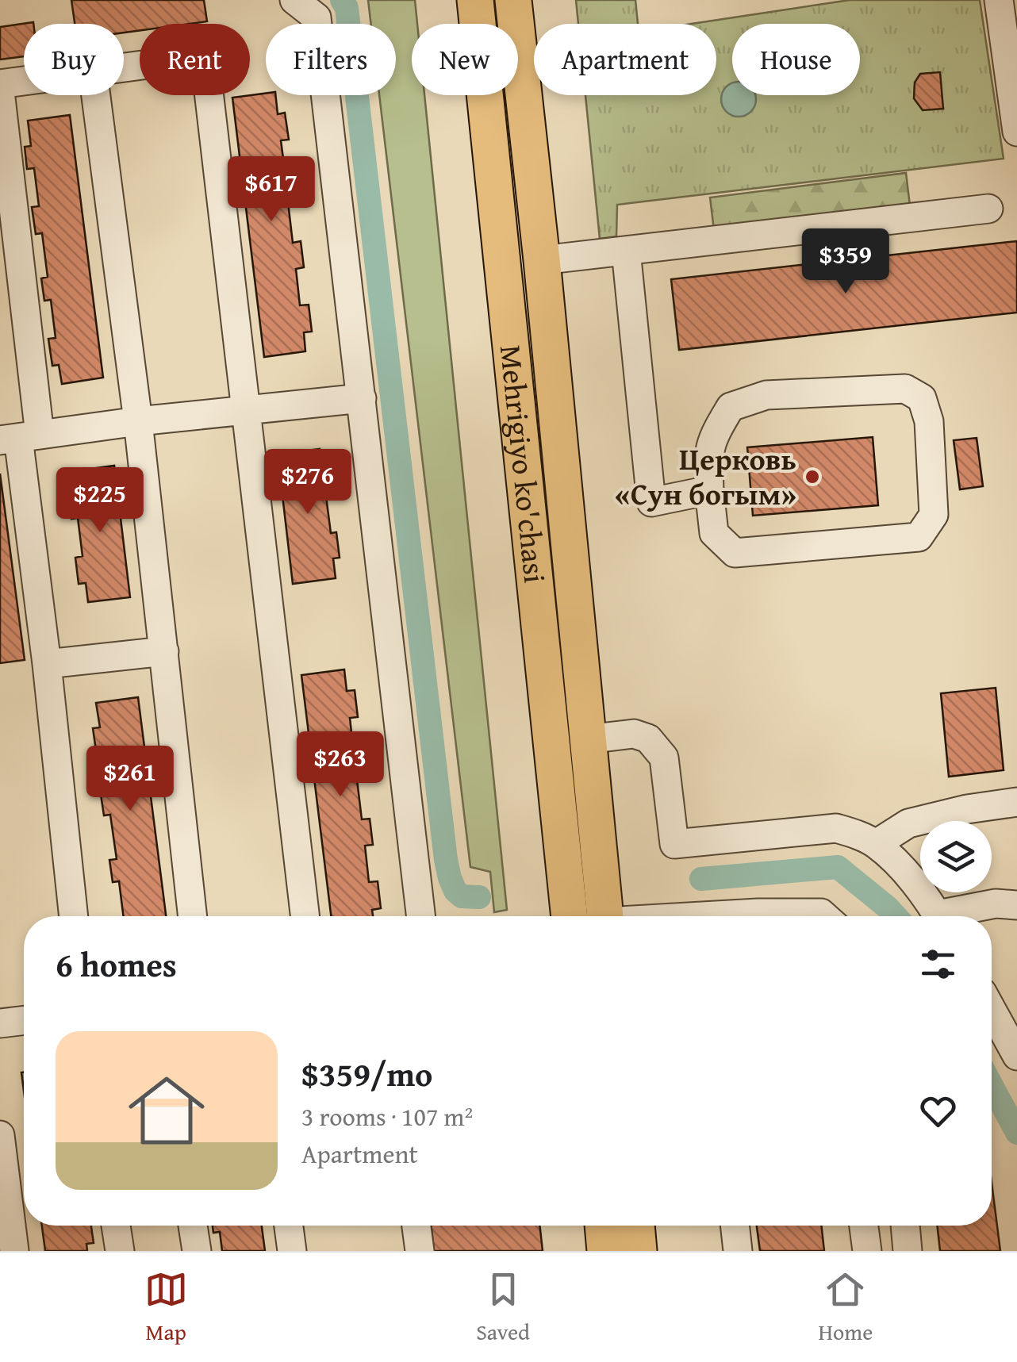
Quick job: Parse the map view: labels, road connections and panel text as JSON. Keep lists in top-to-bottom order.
{
  "streets": {
    "main road": ["Mehrigiyo ko'chasi"]
  },
  "places": ["Церковь «Сун богым»"],
  "page": {
    "chip": [
      "Buy",
      "Rent",
      "Filters",
      "New",
      "Apartment",
      "House"
    ],
    "price": [
      "$617",
      "$359",
      "$276",
      "$225",
      "$263",
      "$261"
    ],
    "heading": "6 homes",
    "list": [
      {
        "name": "$359/mo",
        "note": "3 rooms · 107 m² · Apartment"
      }
    ],
    "tabs": ["Map", "Saved", "Home"]
  }
}
